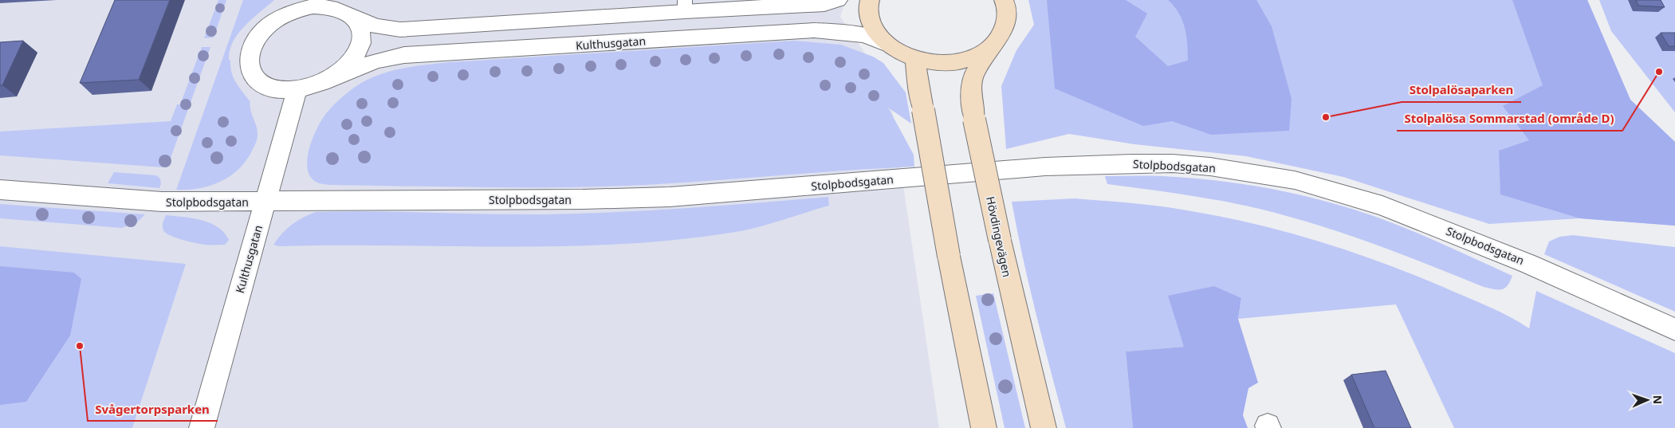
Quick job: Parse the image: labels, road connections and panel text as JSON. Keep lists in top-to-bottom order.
{
  "streets": {
    "street": ["Kulthusgatan", "Stolpbodsgatan", "Hövdingevägen"]
  },
  "crossings": [
    ["Kulthusgatan", "Stolpbodsgatan"],
    ["Kulthusgatan", "Hövdingevägen"]
  ],
  "places": ["Stolpalösa Sommarstad (område D)", "Stolpalösaparken", "Svågertorpsparken"],
  "north": "right"
}
